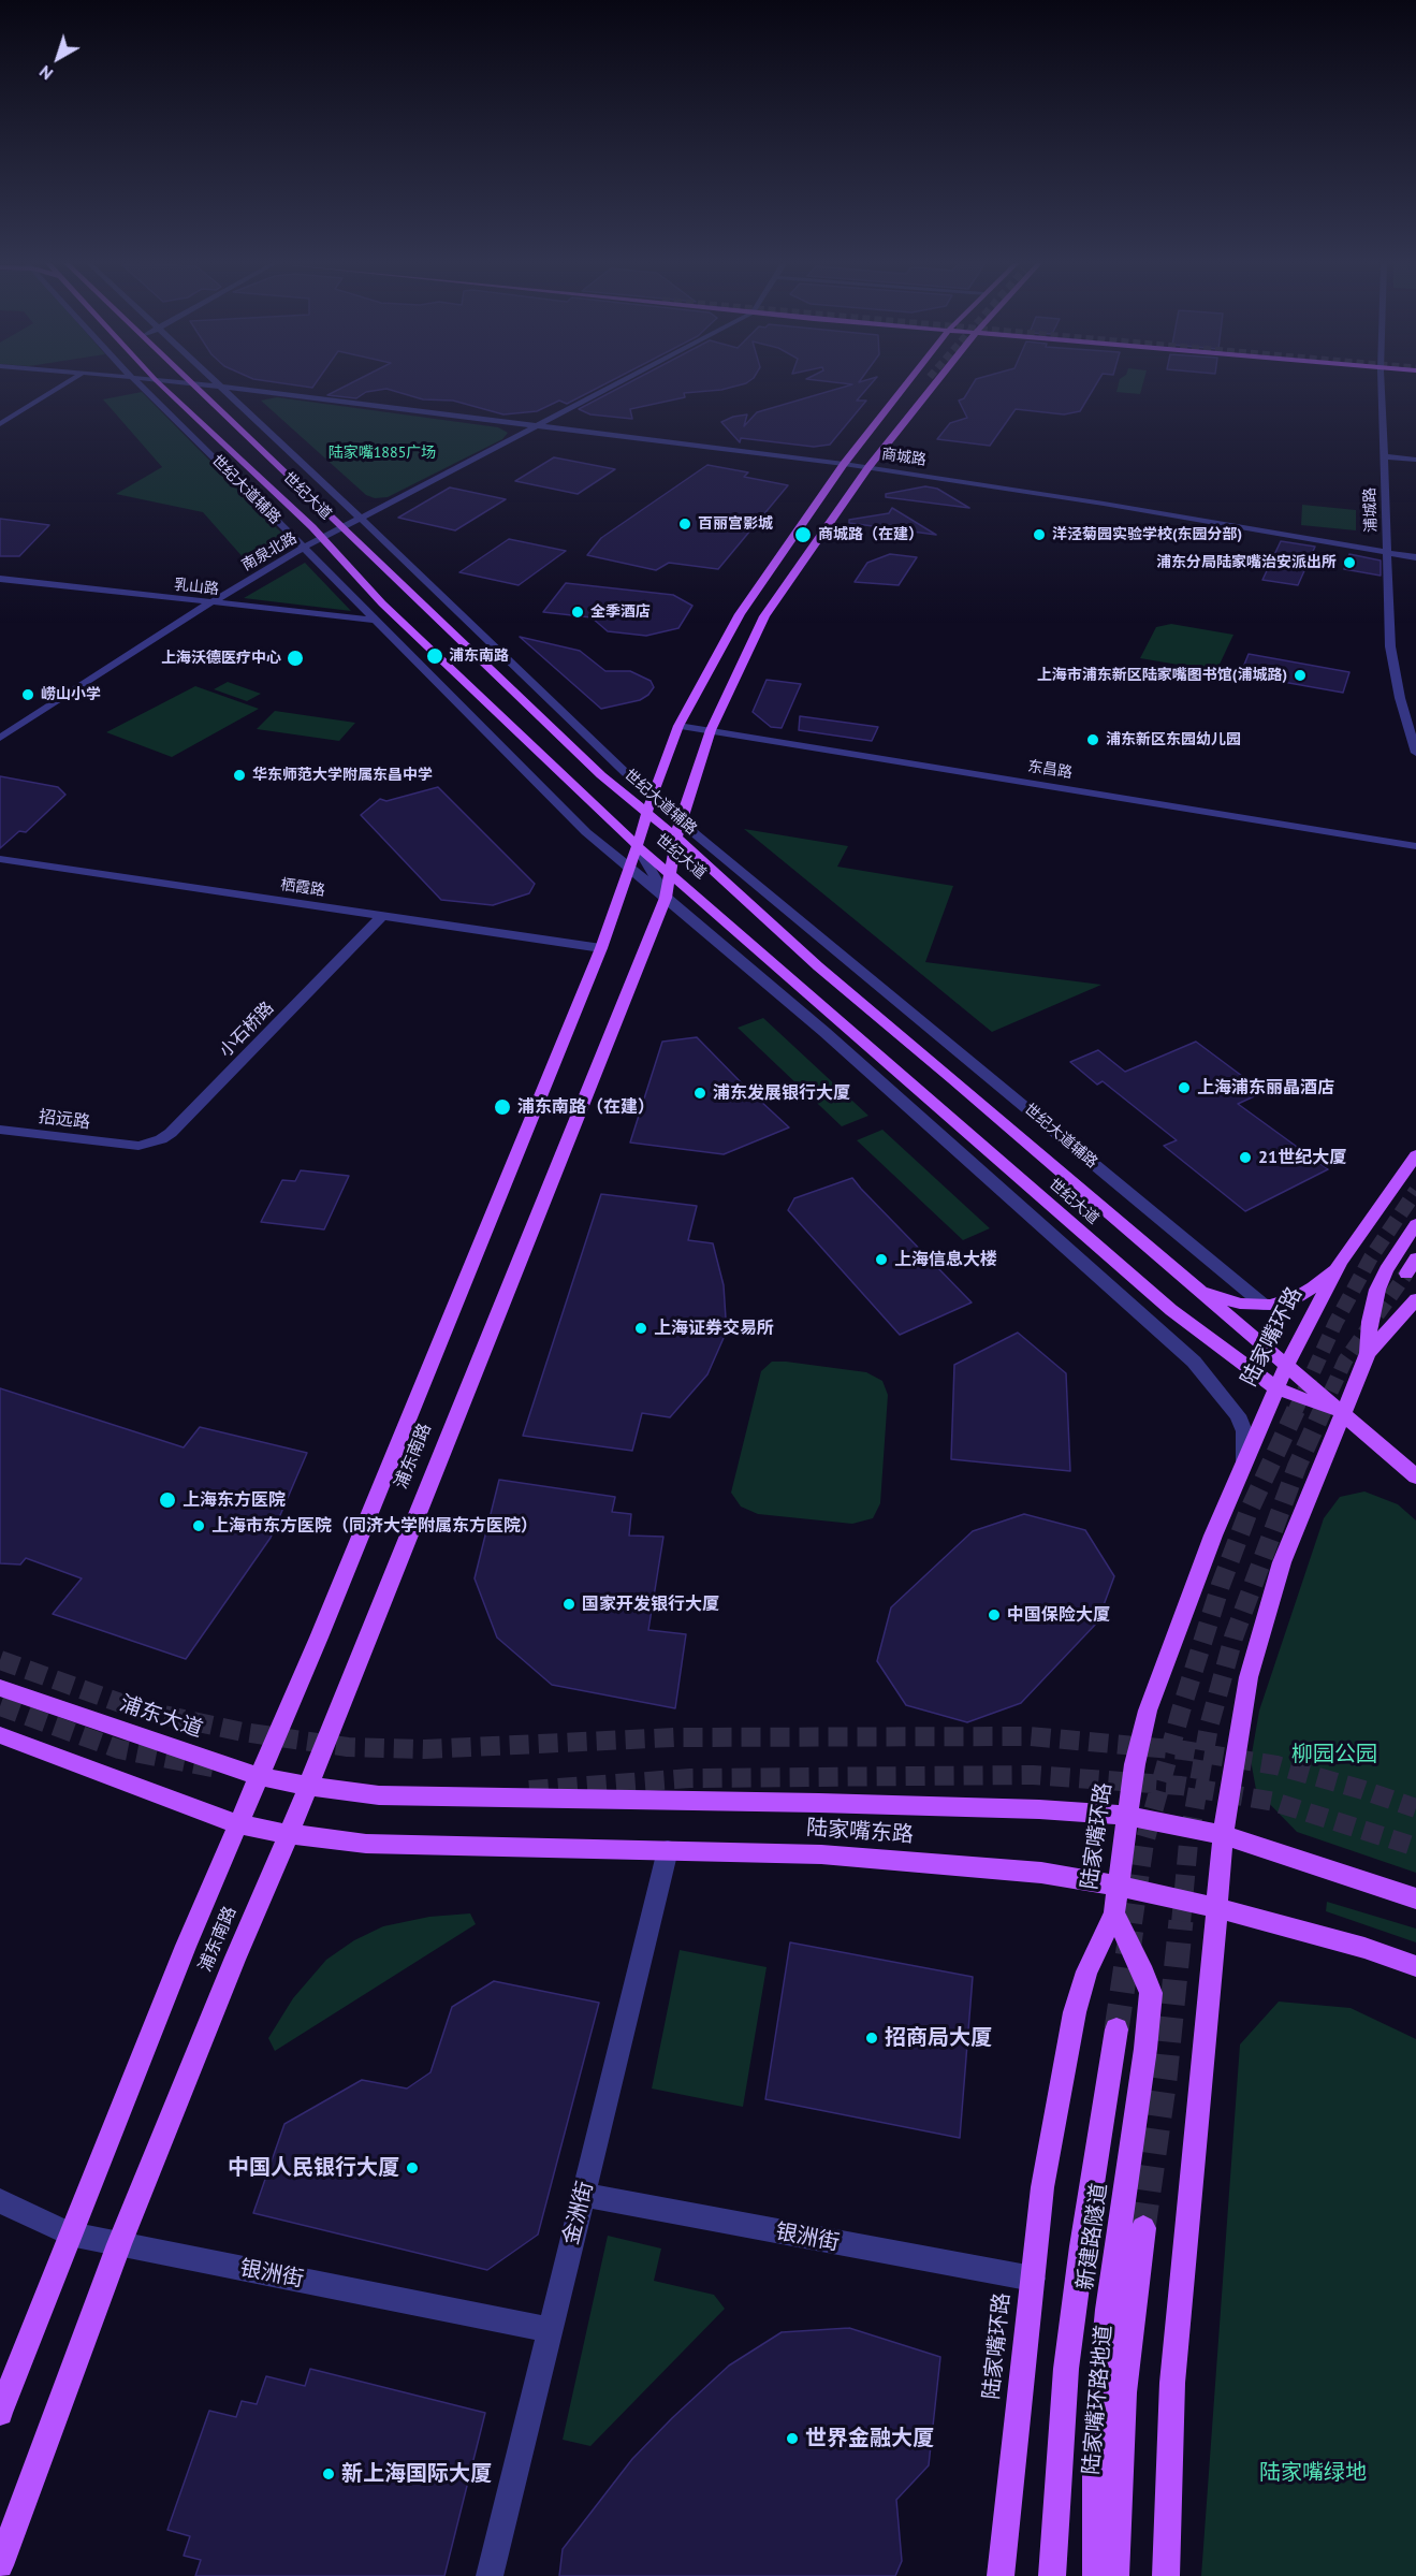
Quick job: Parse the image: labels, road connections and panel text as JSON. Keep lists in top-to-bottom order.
{
  "streets": {
    "main road": [
      "世纪大道",
      "陆家嘴环路",
      "浦东南路",
      "浦东大道",
      "陆家嘴东路",
      "新建路隧道",
      "陆家嘴环路地道"
    ],
    "street": [
      "商城路",
      "世纪大道辅路",
      "浦城路",
      "南泉北路",
      "乳山路",
      "东昌路",
      "栖霞路",
      "小石桥路",
      "招远路",
      "金洲街",
      "银洲街"
    ]
  },
  "crossings": [
    ["商城路", "世纪大道辅路"],
    ["商城路", "世纪大道"],
    ["商城路", "浦城路"],
    ["商城路", "南泉北路"],
    ["商城路", "浦东南路"],
    ["世纪大道辅路", "世纪大道"],
    ["世纪大道辅路", "南泉北路"],
    ["世纪大道辅路", "乳山路"],
    ["世纪大道辅路", "陆家嘴环路"],
    ["世纪大道辅路", "浦东南路"],
    ["世纪大道", "南泉北路"],
    ["世纪大道", "陆家嘴环路"],
    ["世纪大道", "浦东南路"],
    ["南泉北路", "乳山路"],
    ["东昌路", "浦东南路"],
    ["栖霞路", "小石桥路"],
    ["栖霞路", "浦东南路"],
    ["小石桥路", "招远路"],
    ["陆家嘴环路", "陆家嘴东路"],
    ["陆家嘴环路", "新建路隧道"],
    ["陆家嘴环路", "银洲街"],
    ["浦东南路", "浦东大道"],
    ["浦东南路", "陆家嘴东路"],
    ["浦东南路", "银洲街"],
    ["浦东大道", "陆家嘴东路"],
    ["陆家嘴东路", "金洲街"],
    ["金洲街", "银洲街"]
  ],
  "parks": ["陆家嘴1885广场", "柳园公园", "陆家嘴绿地"],
  "places": [
    "百丽宫影城",
    "商城路（在建）",
    "洋泾菊园实验学校(东园分部)",
    "浦东分局陆家嘴治安派出所",
    "全季酒店",
    "浦东南路",
    "上海沃德医疗中心",
    "上海市浦东新区陆家嘴图书馆(浦城路)",
    "崂山小学",
    "浦东新区东园幼儿园",
    "华东师范大学附属东昌中学",
    "上海浦东丽晶酒店",
    "浦东发展银行大厦",
    "浦东南路（在建）",
    "21世纪大厦",
    "上海信息大楼",
    "上海证券交易所",
    "上海东方医院",
    "上海市东方医院（同济大学附属东方医院）",
    "国家开发银行大厦",
    "中国保险大厦",
    "招商局大厦",
    "中国人民银行大厦",
    "世界金融大厦",
    "新上海国际大厦"
  ],
  "north": "bottom left"
}
